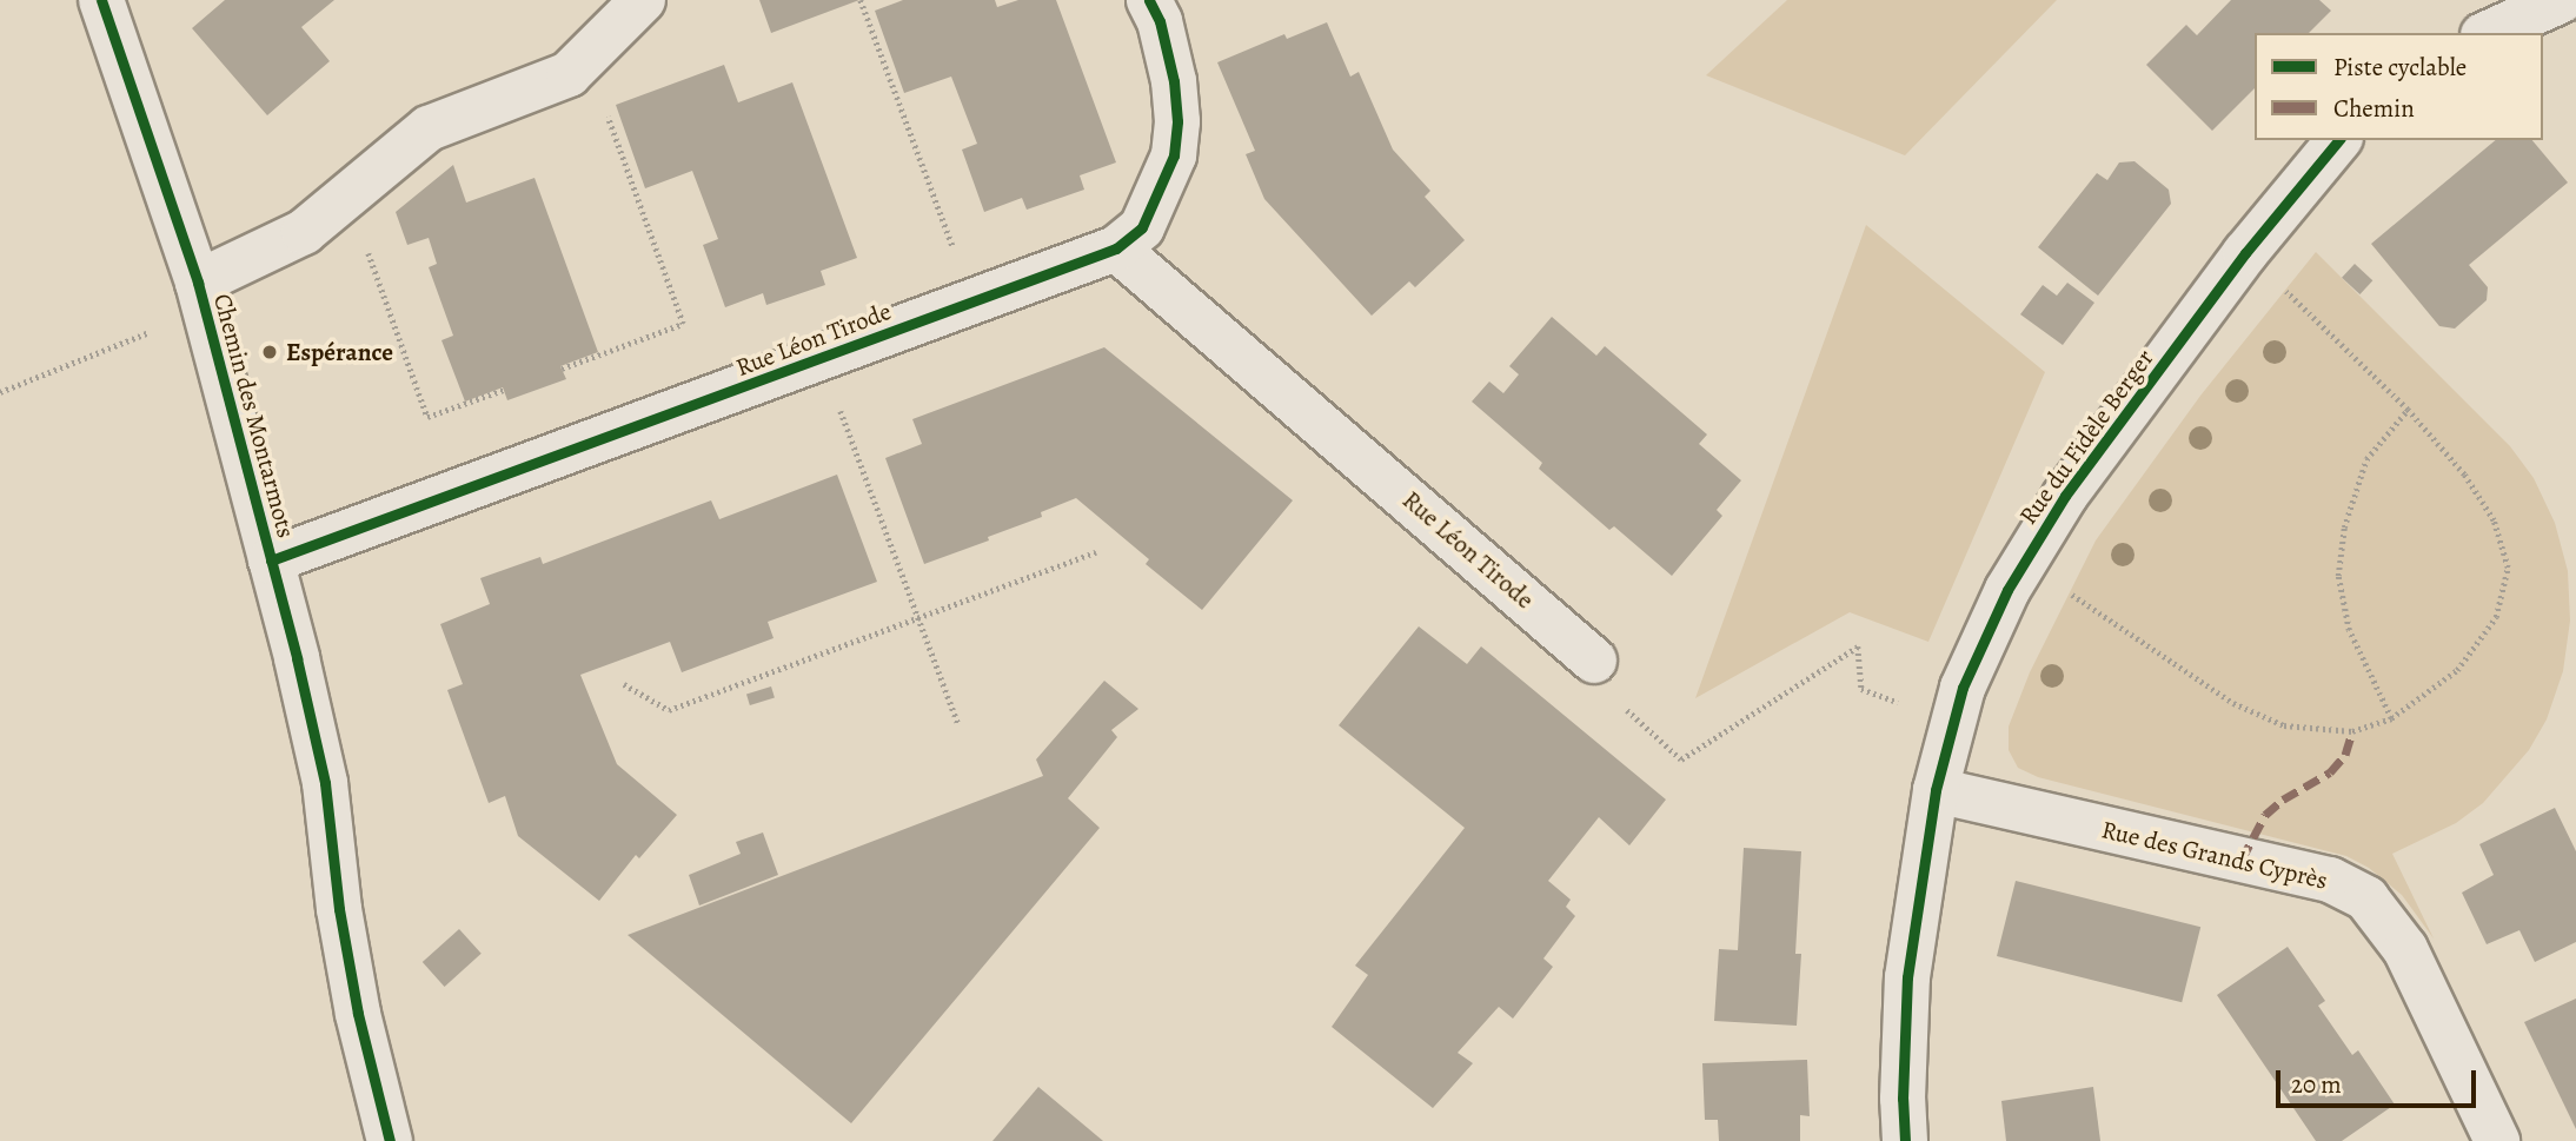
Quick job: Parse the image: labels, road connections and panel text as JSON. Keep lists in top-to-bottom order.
{
  "streets": {
    "street": [
      "Rue Léon Tirode",
      "Chemin des Montarmots",
      "Rue du Fidèle Berger",
      "Rue des Grands Cyprès"
    ]
  },
  "crossings": [
    ["Rue Léon Tirode", "Chemin des Montarmots"],
    ["Rue du Fidèle Berger", "Rue des Grands Cyprès"]
  ],
  "places": ["Espérance"],
  "legend": ["Piste cyclable", "Chemin"],
  "scale_bar": "20 m"
}
